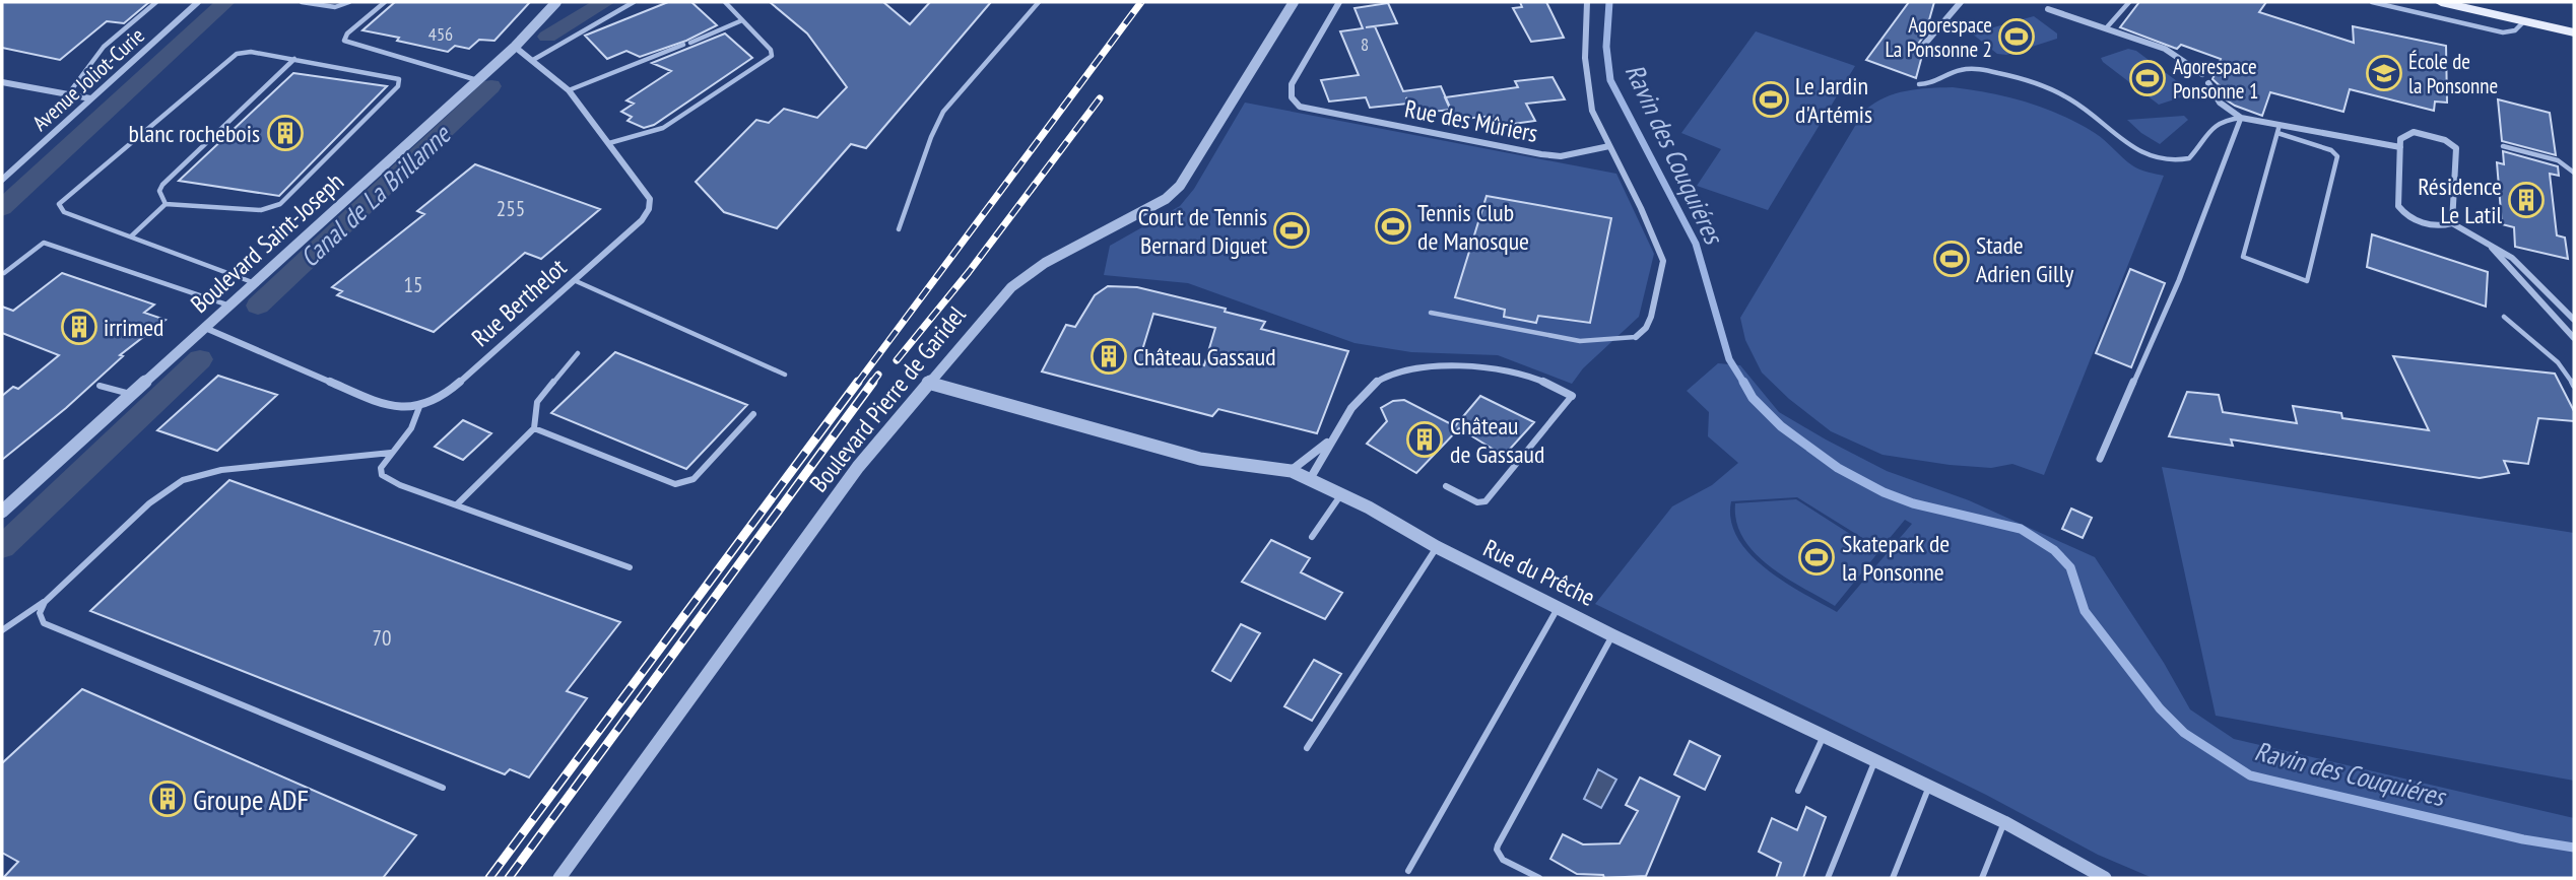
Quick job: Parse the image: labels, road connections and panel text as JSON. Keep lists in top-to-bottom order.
{
  "streets": {
    "street": [
      "Avenue Joliot-Curie",
      "Rue des Mûriers",
      "Boulevard Saint-Joseph",
      "Rue Berthelot",
      "Boulevard Pierre de Garidel",
      "Rue du Prêche"
    ]
  },
  "crossings": [
    ["Boulevard Saint-Joseph", "Rue Berthelot"],
    ["Boulevard Pierre de Garidel", "Rue du Prêche"]
  ],
  "water": ["Ravin des Couquiéres", "Canal de La Brillanne"],
  "places": {
    "sports": [
      "Agorespace La Ponsonne 2",
      "Agorespace Ponsonne 1",
      "Le Jardin d'Artémis",
      "Tennis Club de Manosque",
      "Court de Tennis Bernard Diguet",
      "Stade Adrien Gilly",
      "Skatepark de la Ponsonne"
    ],
    "school or university": ["École de la Ponsonne"],
    "building": [
      "blanc rochebois",
      "Résidence Le Latil",
      "irrimed",
      "Château Gassaud",
      "Château de Gassaud",
      "Groupe ADF"
    ]
  },
  "house_numbers": [
    "456",
    "8",
    "255",
    "15",
    "70"
  ]
}
